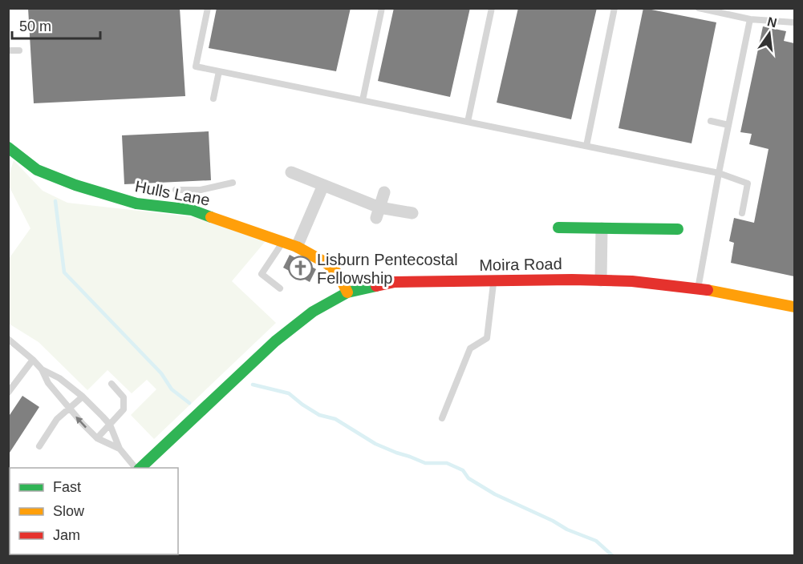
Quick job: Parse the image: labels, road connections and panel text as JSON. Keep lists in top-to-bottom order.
{
  "streets": {
    "main road": ["Hulls Lane", "Moira Road"]
  },
  "crossings": [
    ["Hulls Lane", "Moira Road"]
  ],
  "places": {
    "church": ["Lisburn Pentecostal Fellowship"]
  },
  "legend": ["Fast", "Slow", "Jam"],
  "scale_bar": "50 m",
  "north": "top"
}
